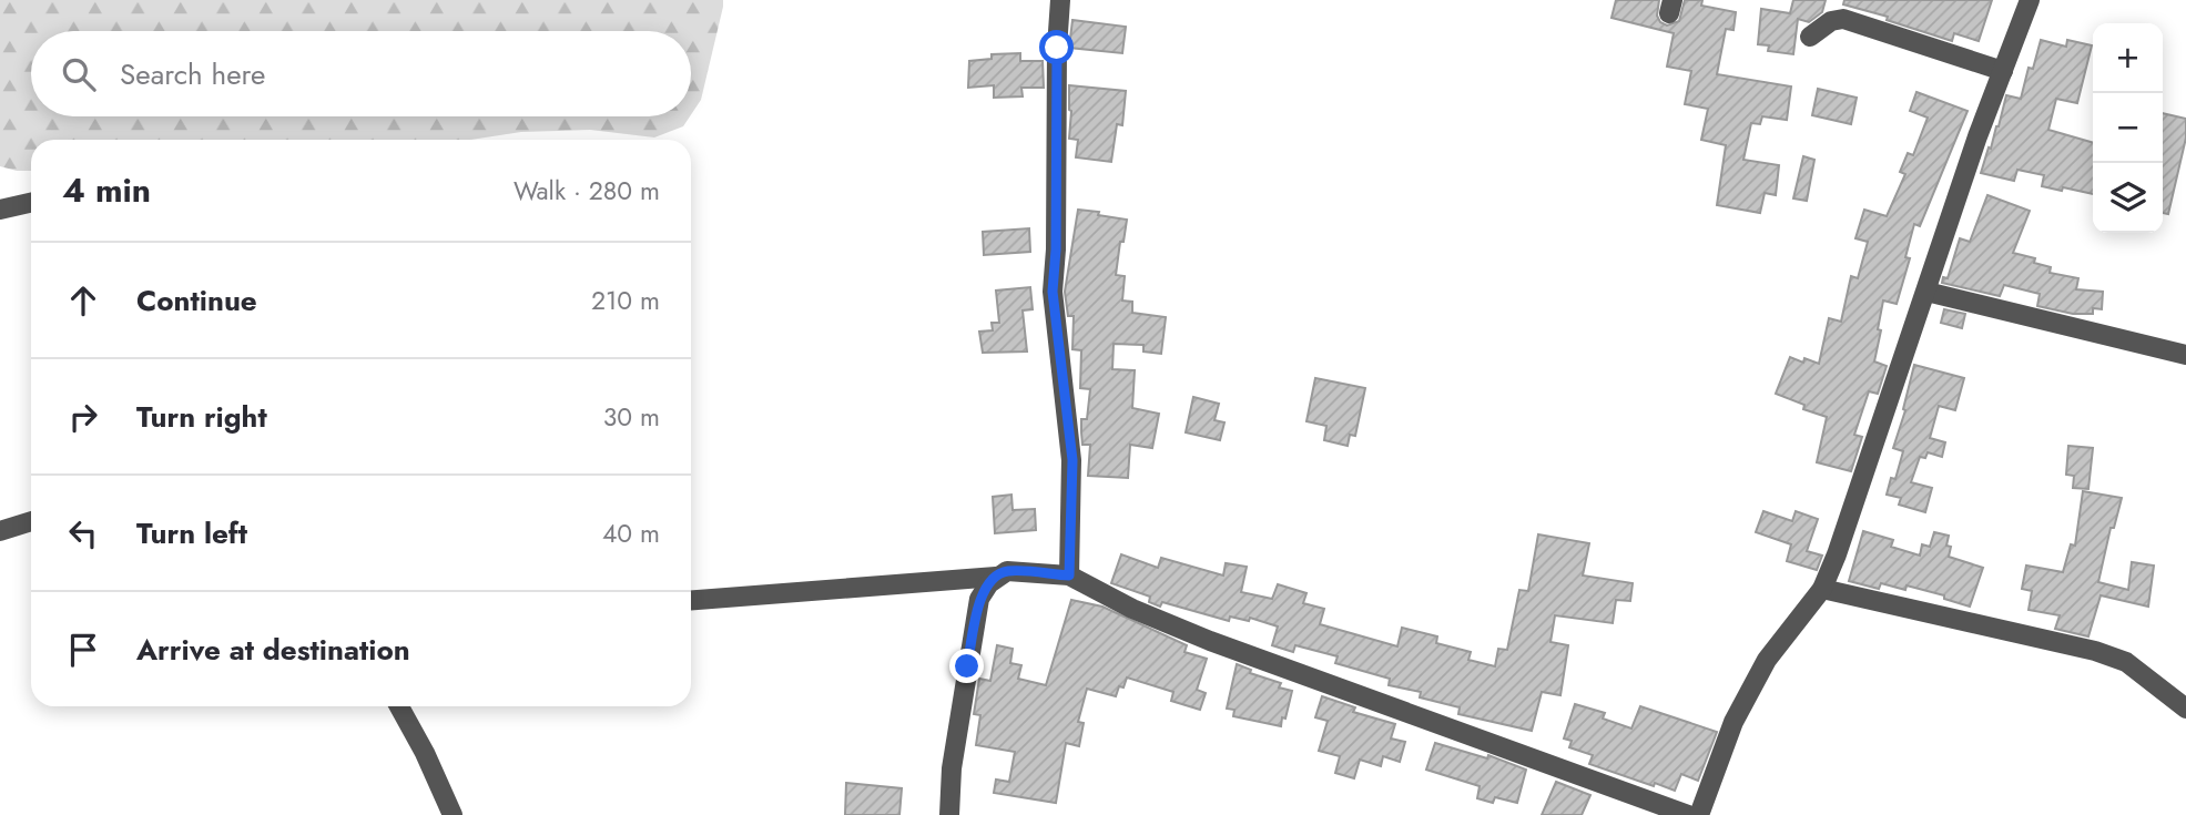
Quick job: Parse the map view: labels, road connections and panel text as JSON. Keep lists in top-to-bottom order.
{
  "page": {
    "map_buttons": ["+", "−"],
    "search": "Search here",
    "heading": ["4 min", "Walk · 280 m"],
    "list": [
      ["Continue", "210 m"],
      ["Turn right", "30 m"],
      ["Turn left", "40 m"],
      "Arrive at destination"
    ]
  }
}
